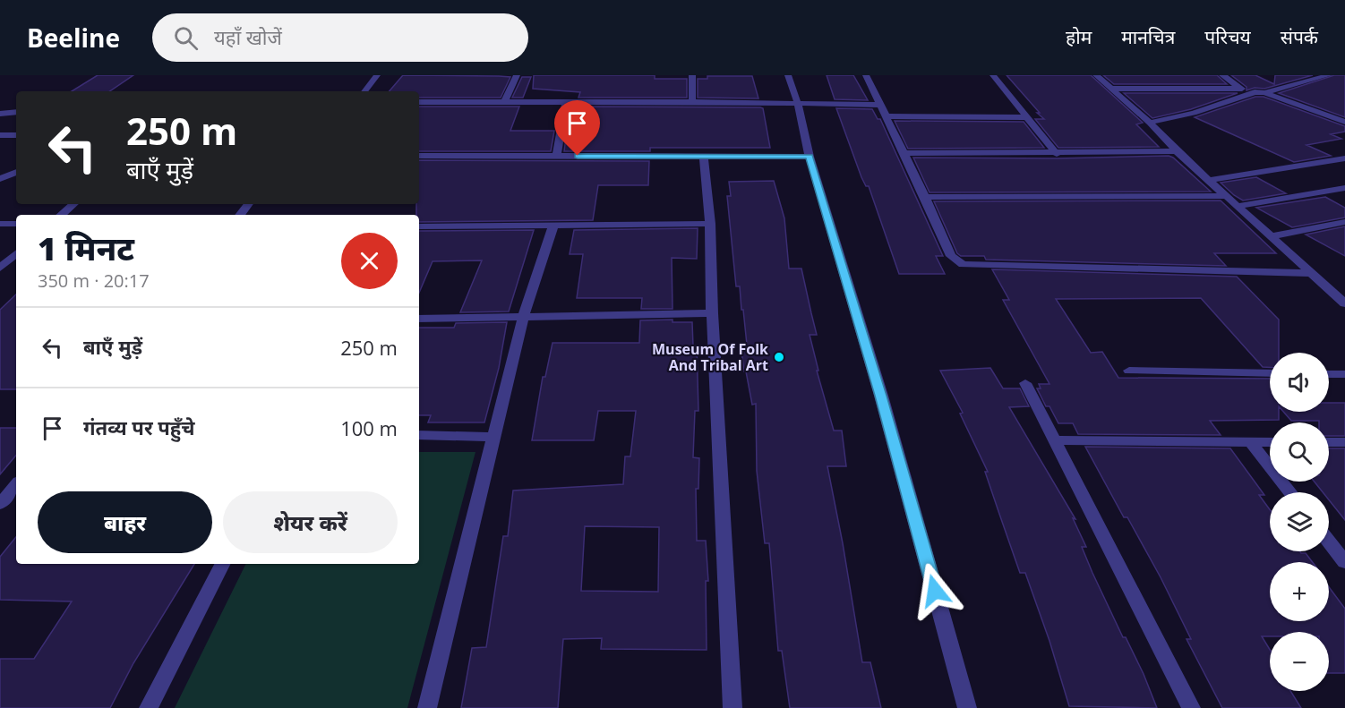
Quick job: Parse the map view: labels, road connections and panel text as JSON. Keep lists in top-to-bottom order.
{
  "places": ["Museum Of Folk And Tribal Art"],
  "page": {
    "header": "Beeline",
    "search": "यहाँ खोजें",
    "nav": [
      "होम",
      "मानचित्र",
      "परिचय",
      "संपर्क"
    ],
    "turn": ["250 m", "बाएँ मुड़ें"],
    "heading": ["1 मिनट", "350 m · 20:17"],
    "list": [
      {
        "name": "बाएँ मुड़ें",
        "value": "250 m"
      },
      {
        "name": "गंतव्य पर पहुँचे",
        "value": "100 m"
      }
    ],
    "map_buttons": ["+", "−"],
    "buttons": ["बाहर", "शेयर करें"]
  }
}
